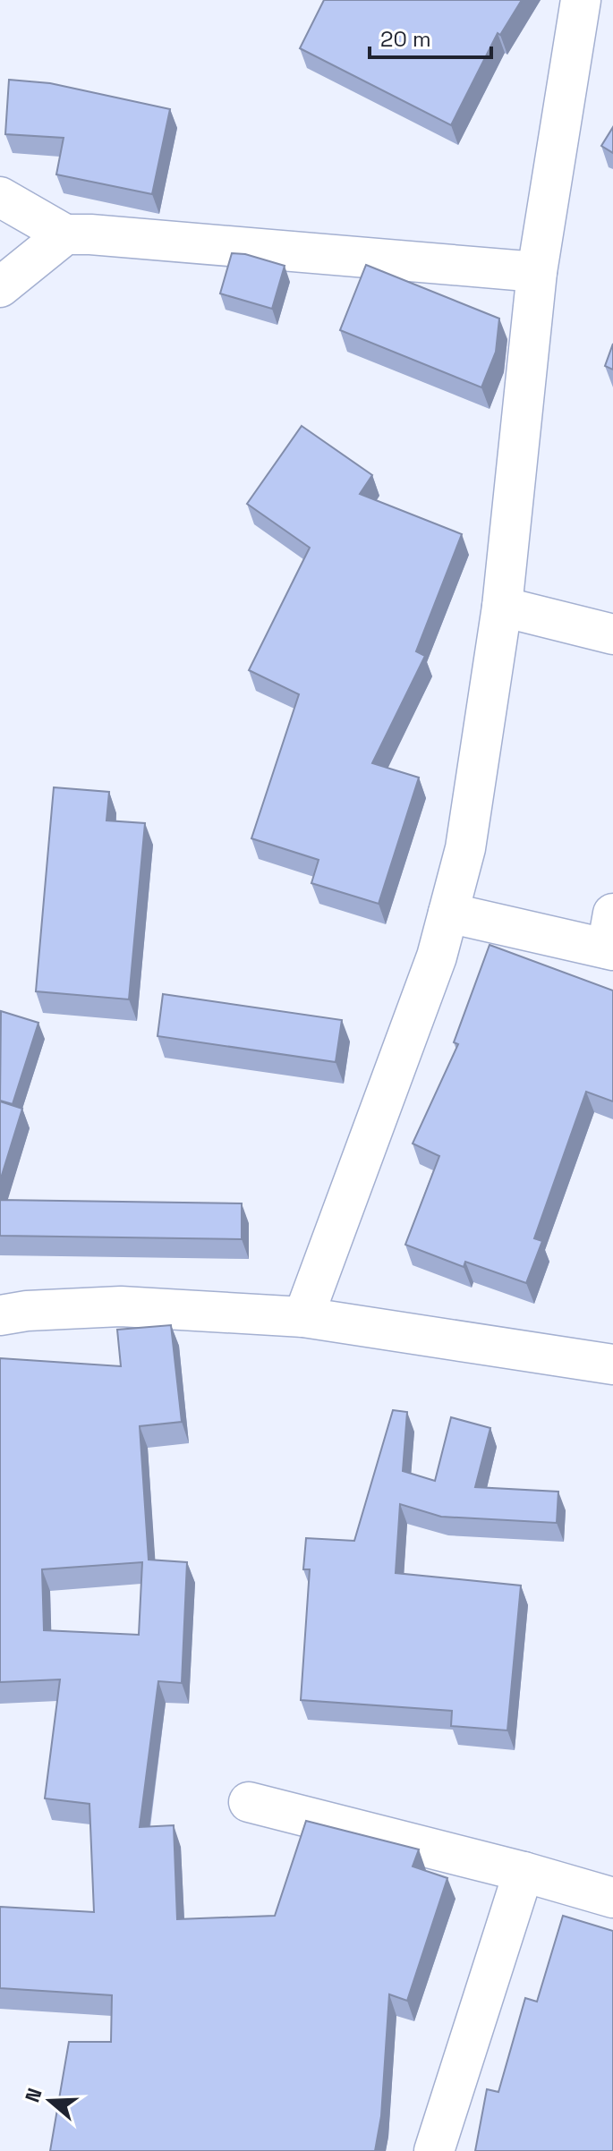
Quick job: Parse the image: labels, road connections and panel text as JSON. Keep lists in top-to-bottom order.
{
  "scale_bar": "20 m",
  "north": "left"
}
